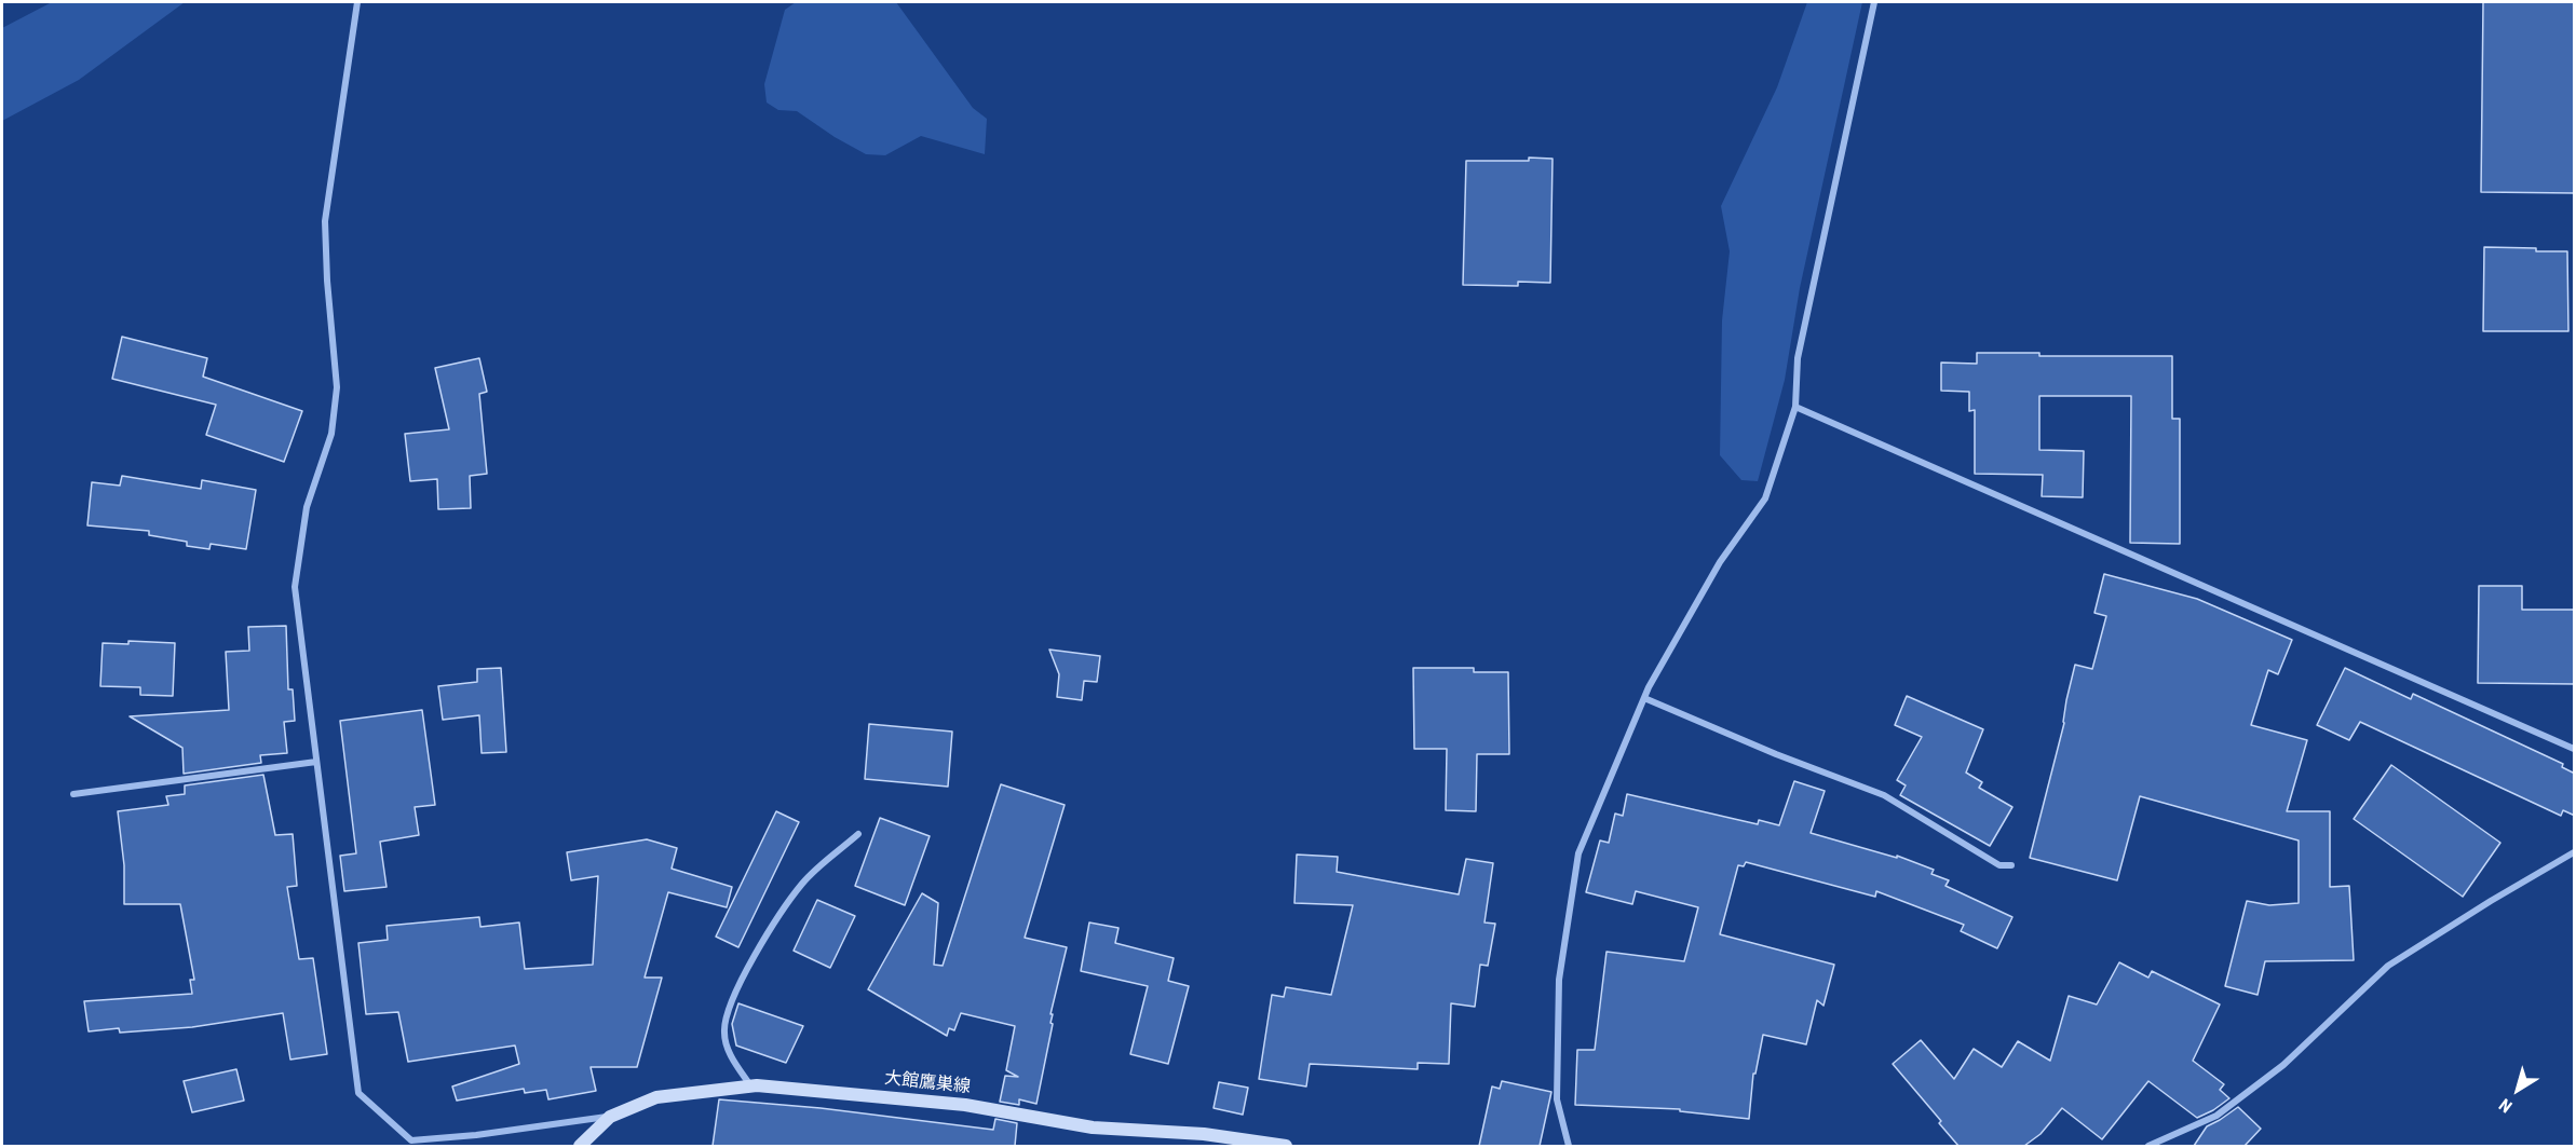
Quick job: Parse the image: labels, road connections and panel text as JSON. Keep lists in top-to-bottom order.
{
  "streets": {
    "main road": ["大館鷹巣線"]
  },
  "north": "bottom left"
}
